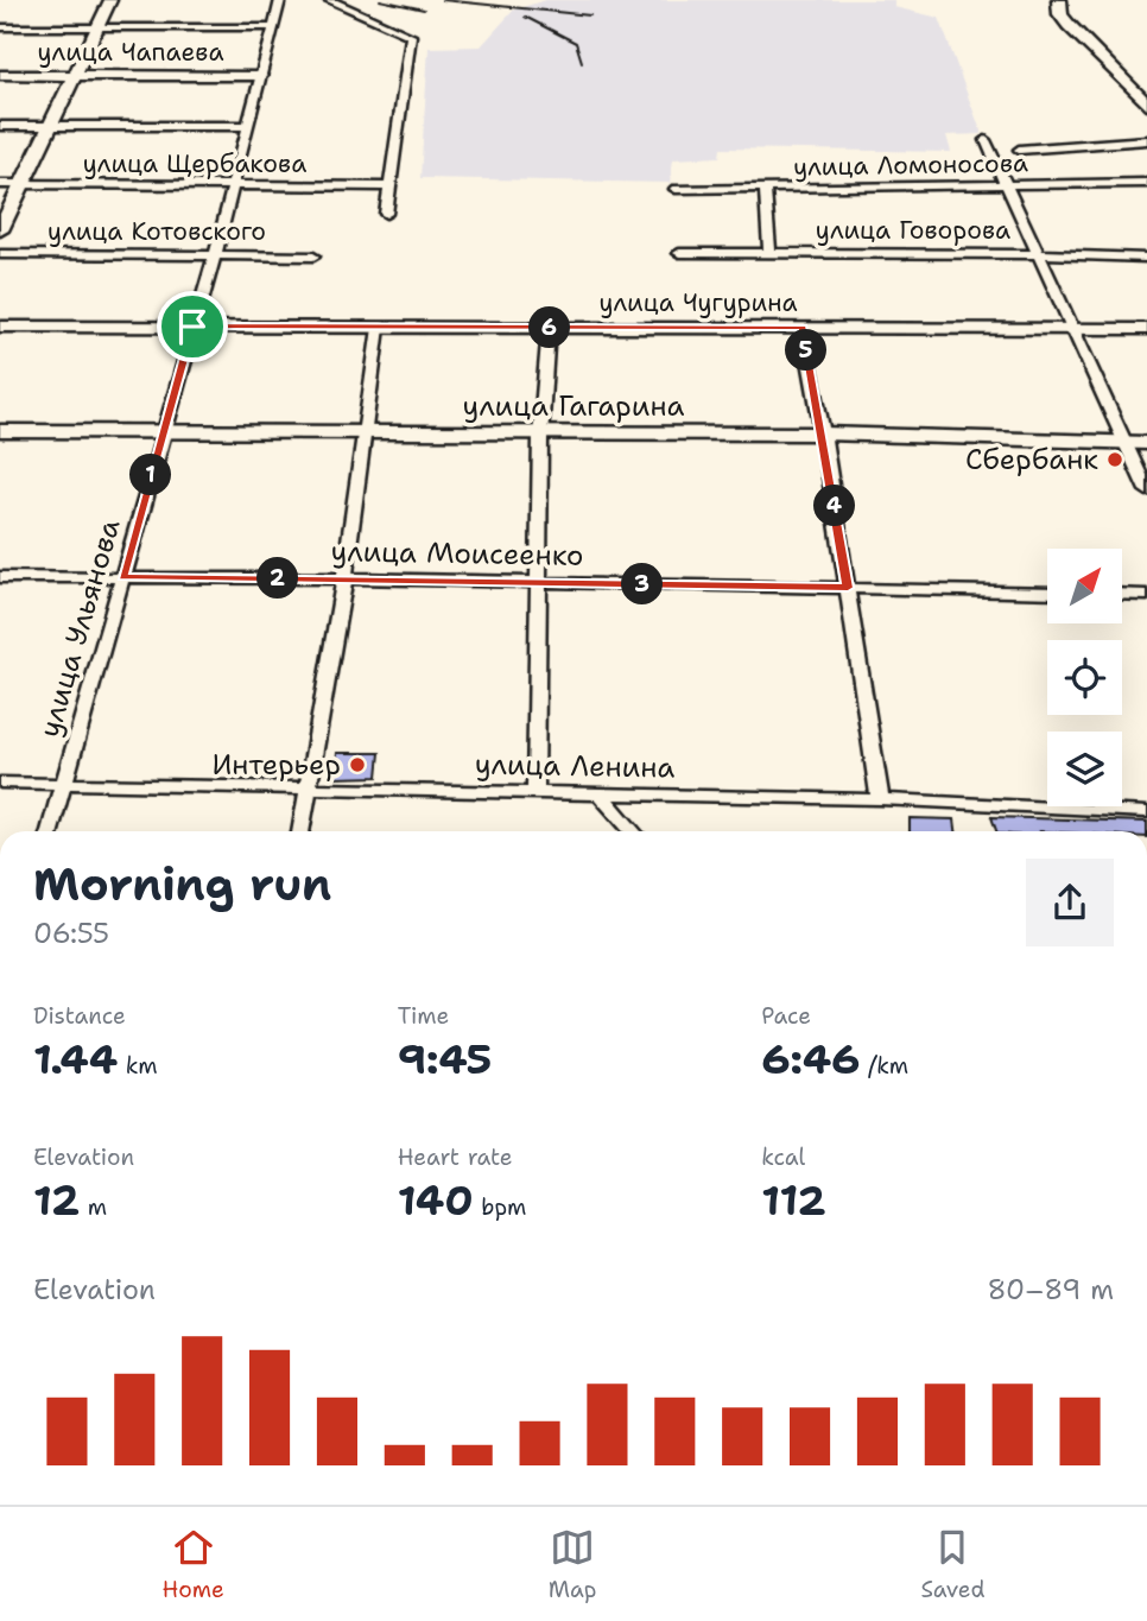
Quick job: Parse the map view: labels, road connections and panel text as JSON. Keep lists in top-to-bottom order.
{
  "streets": {
    "street": [
      "улица Чапаева",
      "улица Щербакова",
      "улица Ломоносова",
      "улица Говорова",
      "улица Котовского",
      "улица Чугурина",
      "улица Гагарина",
      "улица Моисеенко",
      "улица Ульянова",
      "улица Ленина"
    ]
  },
  "crossings": [
    ["улица Чапаева", "улица Ульянова"],
    ["улица Щербакова", "улица Ульянова"],
    ["улица Котовского", "улица Ульянова"],
    ["улица Чугурина", "улица Ульянова"],
    ["улица Гагарина", "улица Ульянова"],
    ["улица Моисеенко", "улица Ульянова"],
    ["улица Ульянова", "улица Ленина"]
  ],
  "places": ["Сбербанк", "Интерьер"],
  "north": "top right",
  "page": {
    "pins": [
      "6",
      "5",
      "1",
      "4",
      "2",
      "3"
    ],
    "heading": ["Morning run", "06:55"],
    "stats": [
      ["Distance", "1.44 km"],
      ["Time", "9:45"],
      ["Pace", "6:46 /km"],
      ["Elevation", "12 m"],
      ["Heart rate", "140 bpm"],
      ["kcal", "112"]
    ],
    "chart": ["Elevation", "80–89 m"],
    "tabs": ["Home", "Map", "Saved"]
  }
}
